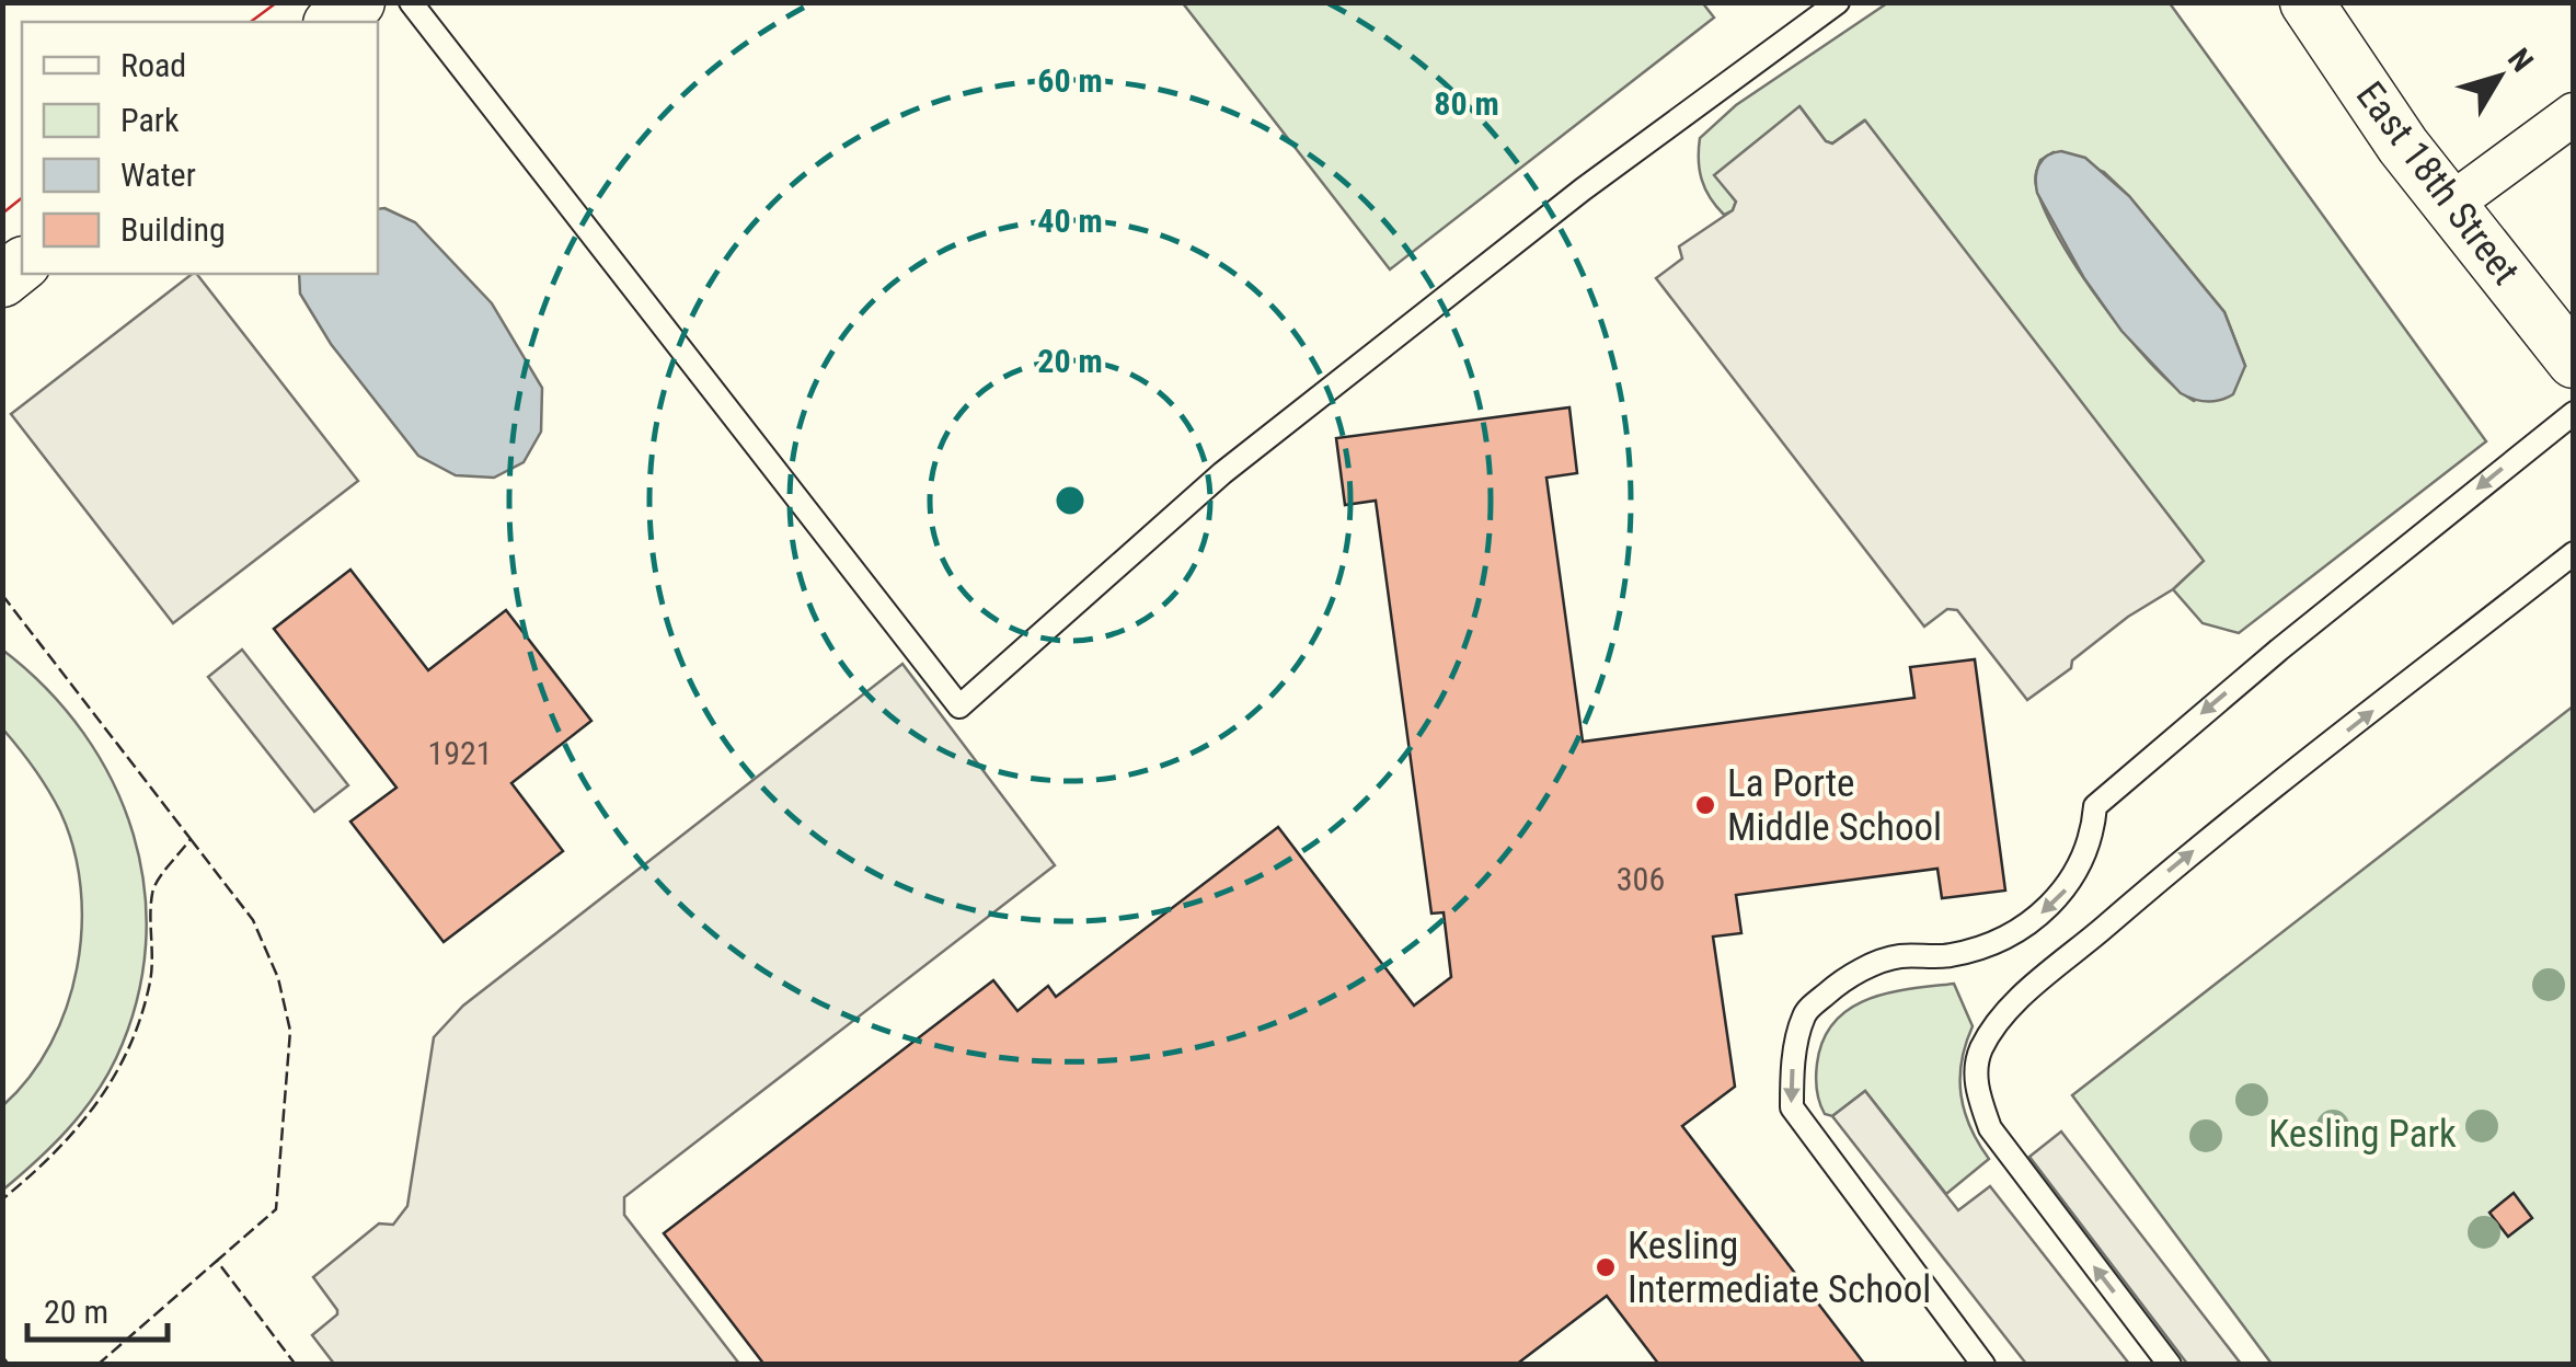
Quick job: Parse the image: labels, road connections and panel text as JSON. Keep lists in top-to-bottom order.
{
  "streets": {
    "street": ["East 18th Street"]
  },
  "parks": ["Kesling Park"],
  "places": ["La Porte Middle School", "Kesling Intermediate School"],
  "house_numbers": ["1921", "306"],
  "legend": [
    "Road",
    "Park",
    "Water",
    "Building"
  ],
  "scale_bar": "20 m",
  "north": "top right",
  "rings": [
    "60 m",
    "80 m",
    "40 m",
    "20 m"
  ]
}
